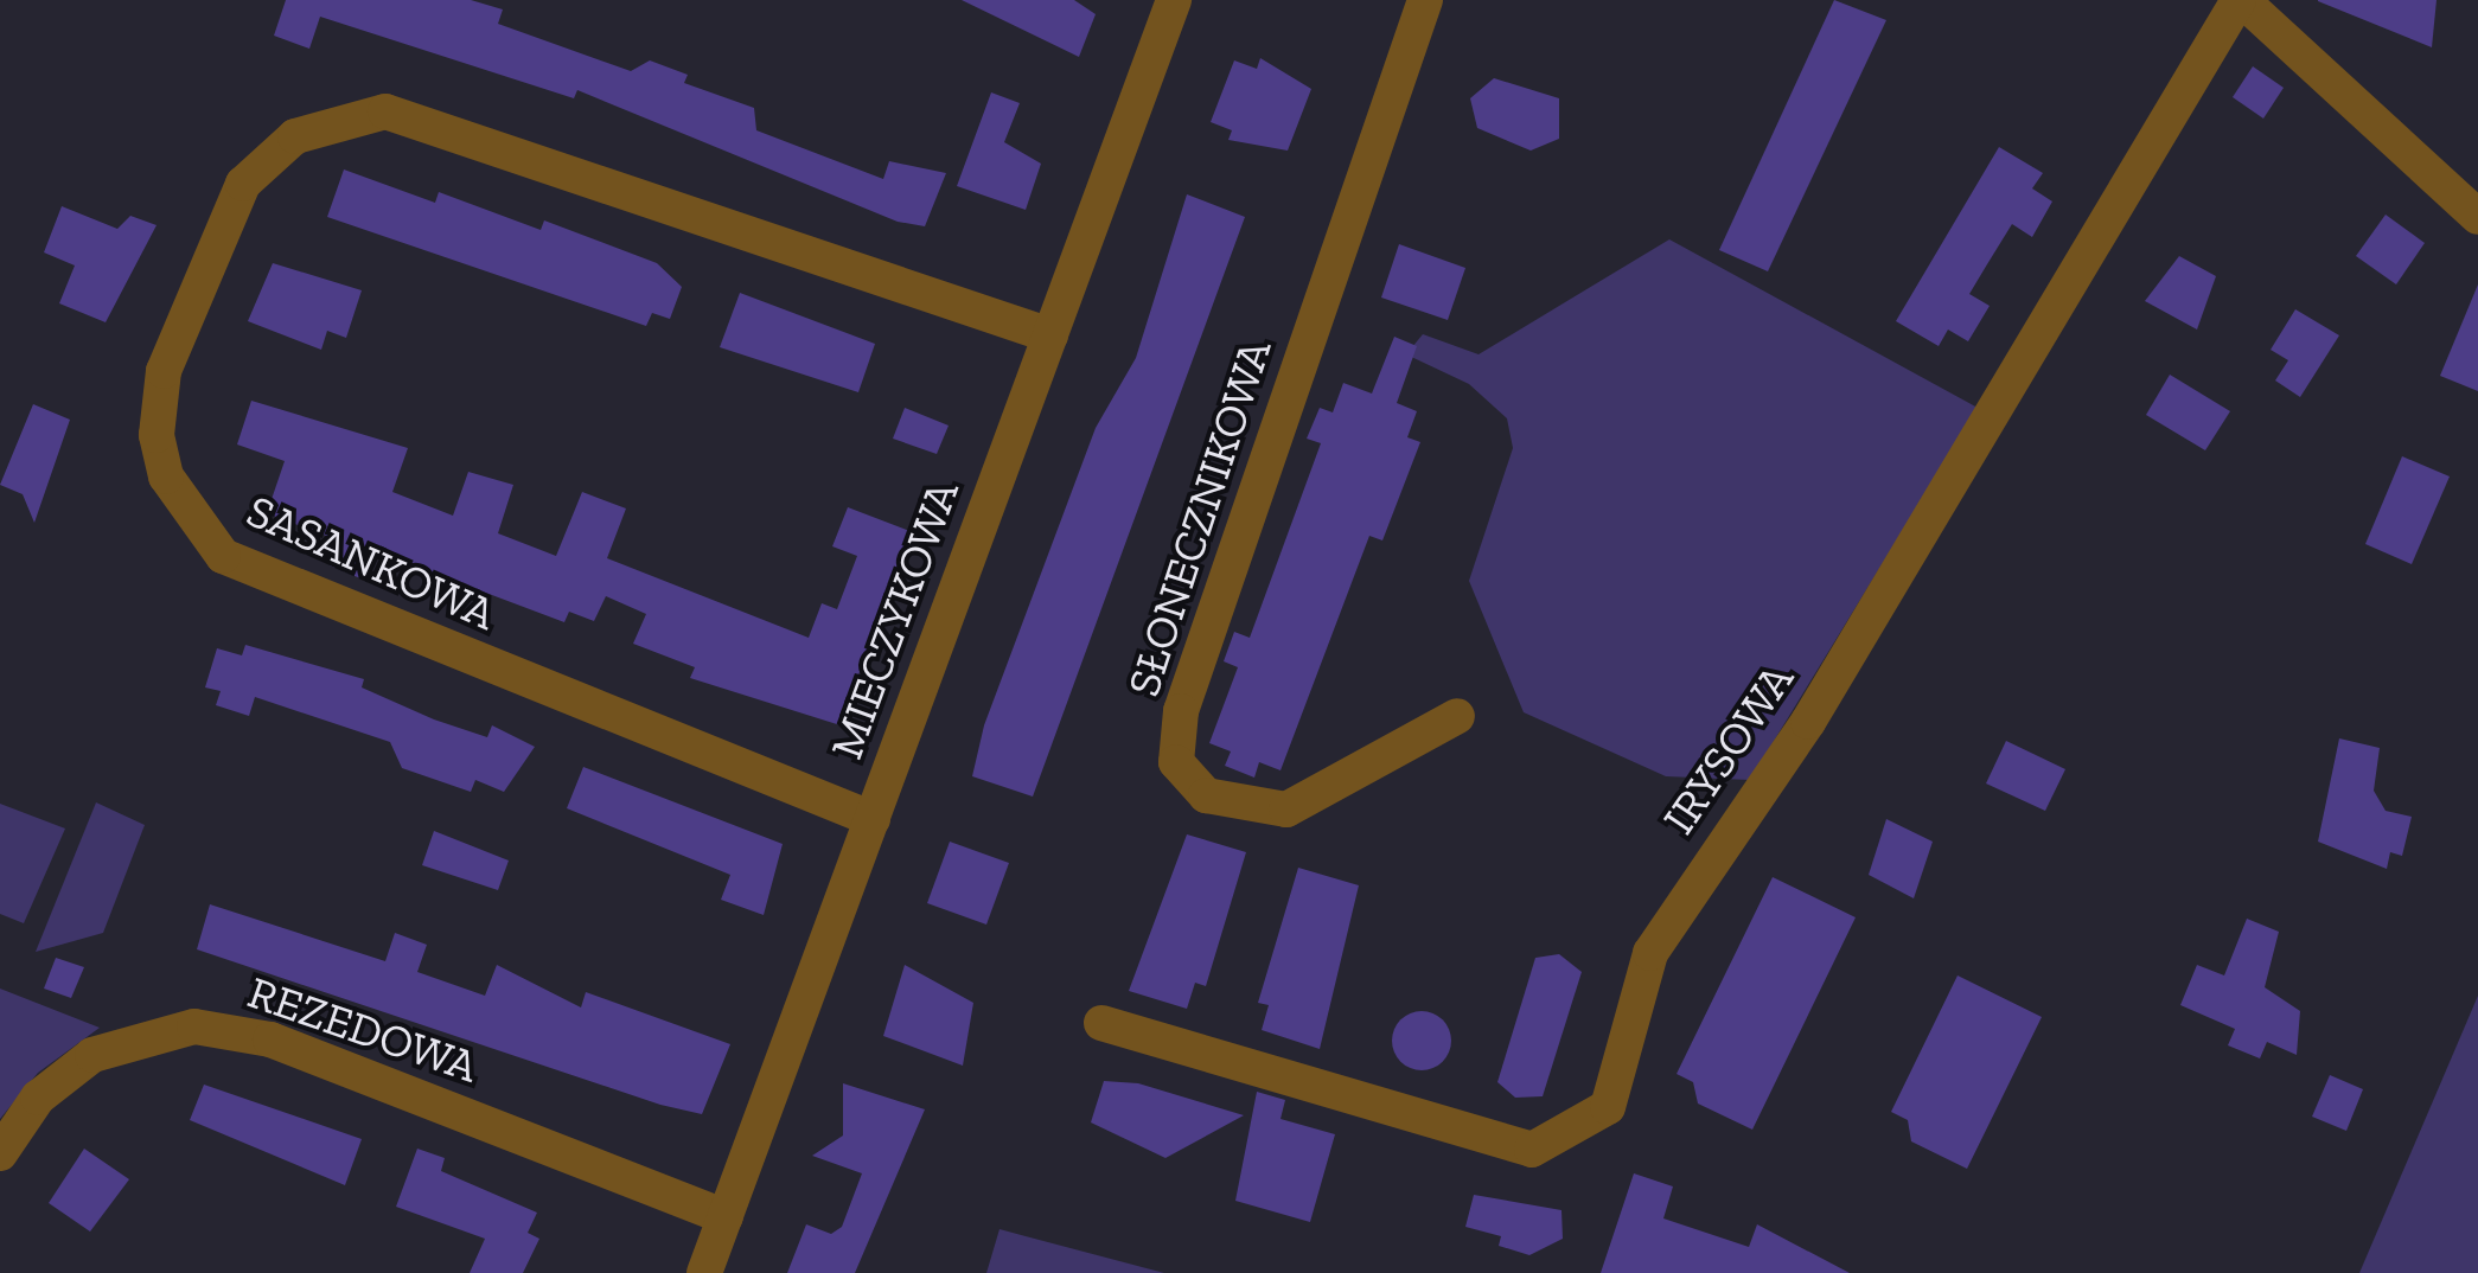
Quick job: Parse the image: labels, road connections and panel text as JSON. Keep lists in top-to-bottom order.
{
  "streets": {
    "street": [
      "SŁONECZNIKOWA",
      "SASANKOWA",
      "MIECZYKOWA",
      "IRYSOWA",
      "REZEDOWA"
    ]
  },
  "crossings": [
    ["SASANKOWA", "MIECZYKOWA"],
    ["MIECZYKOWA", "REZEDOWA"]
  ]
}
